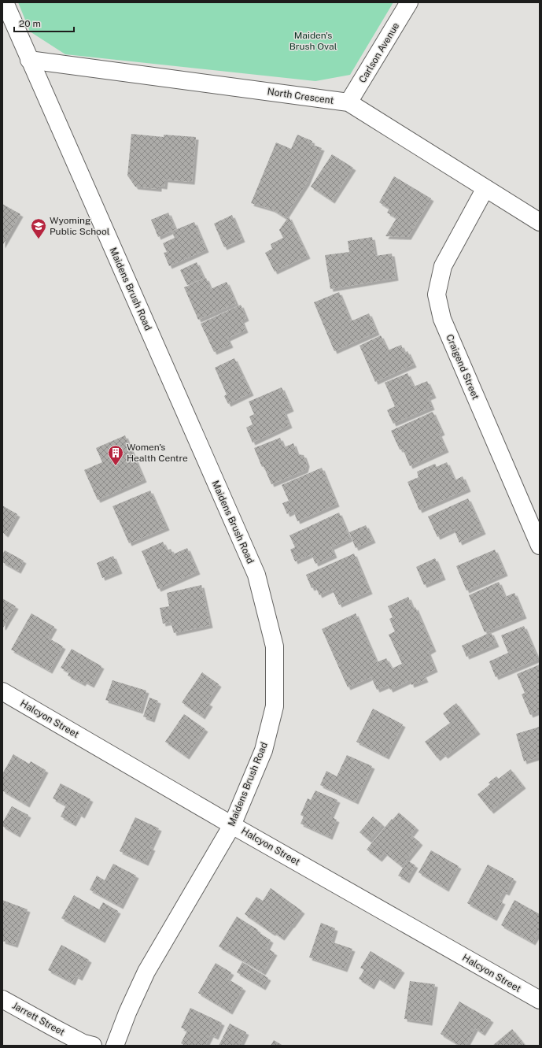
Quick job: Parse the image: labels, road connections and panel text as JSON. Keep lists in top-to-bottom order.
{
  "streets": {
    "street": [
      "Carlson Avenue",
      "North Crescent",
      "Maidens Brush Road",
      "Craigend Street",
      "Halcyon Street",
      "Jarrett Street"
    ]
  },
  "crossings": [
    ["Carlson Avenue", "North Crescent"],
    ["North Crescent", "Maidens Brush Road"],
    ["North Crescent", "Craigend Street"],
    ["Maidens Brush Road", "Halcyon Street"]
  ],
  "parks": ["Maiden's Brush Oval"],
  "places": {
    "school or university": ["Wyoming Public School"],
    "building": ["Women's Health Centre"]
  },
  "scale_bar": "20 m"
}
